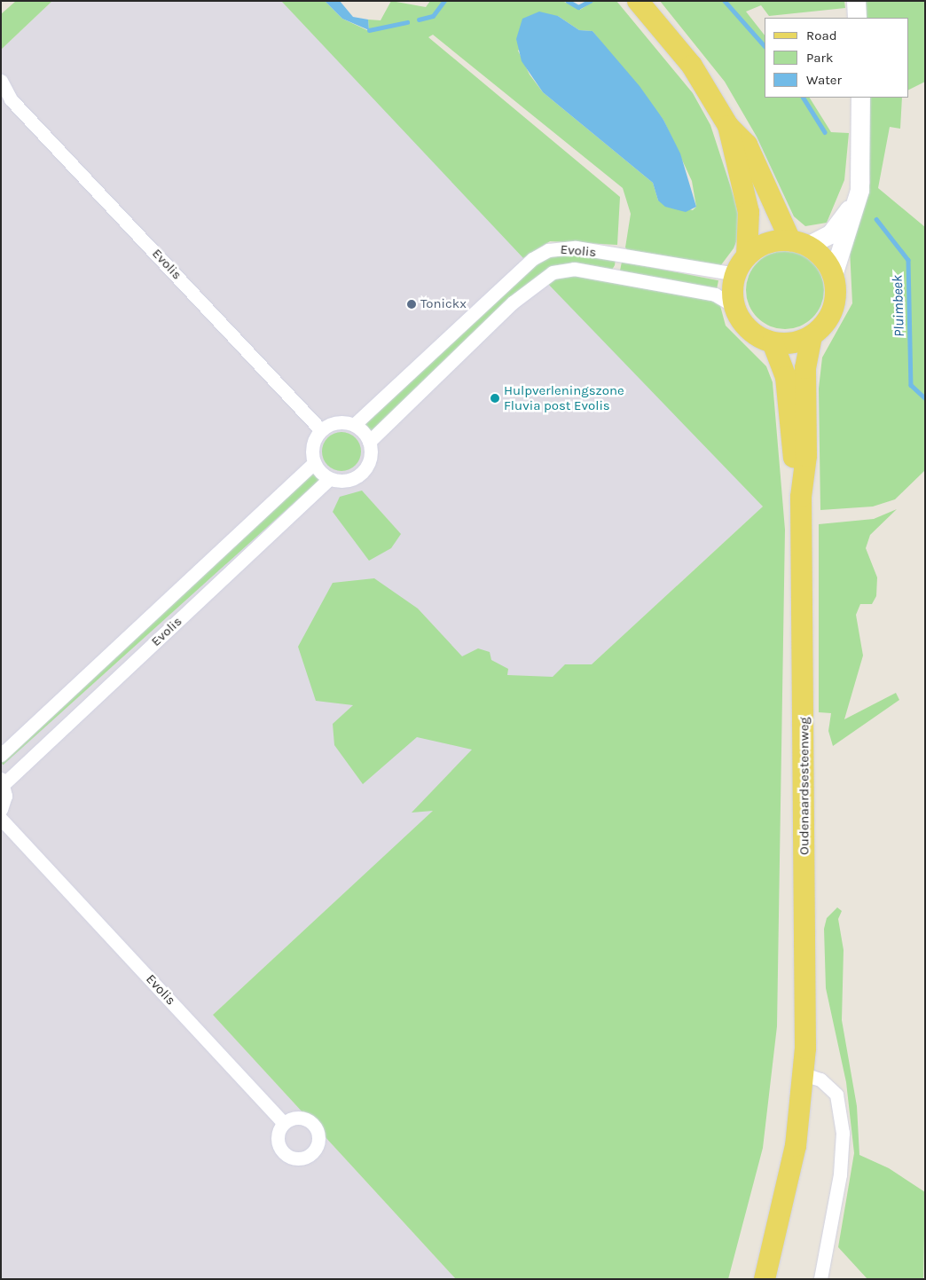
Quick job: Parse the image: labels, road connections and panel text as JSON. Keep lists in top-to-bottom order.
{
  "streets": {
    "main road": ["Oudenaardsesteenweg"],
    "street": ["Evolis"]
  },
  "crossings": [
    ["Evolis", "Oudenaardsesteenweg"]
  ],
  "water": ["Pluimbeek"],
  "places": ["Tonickx", "Hulpverleningszone Fluvia post Evolis"],
  "legend": ["Road", "Park", "Water"]
}
